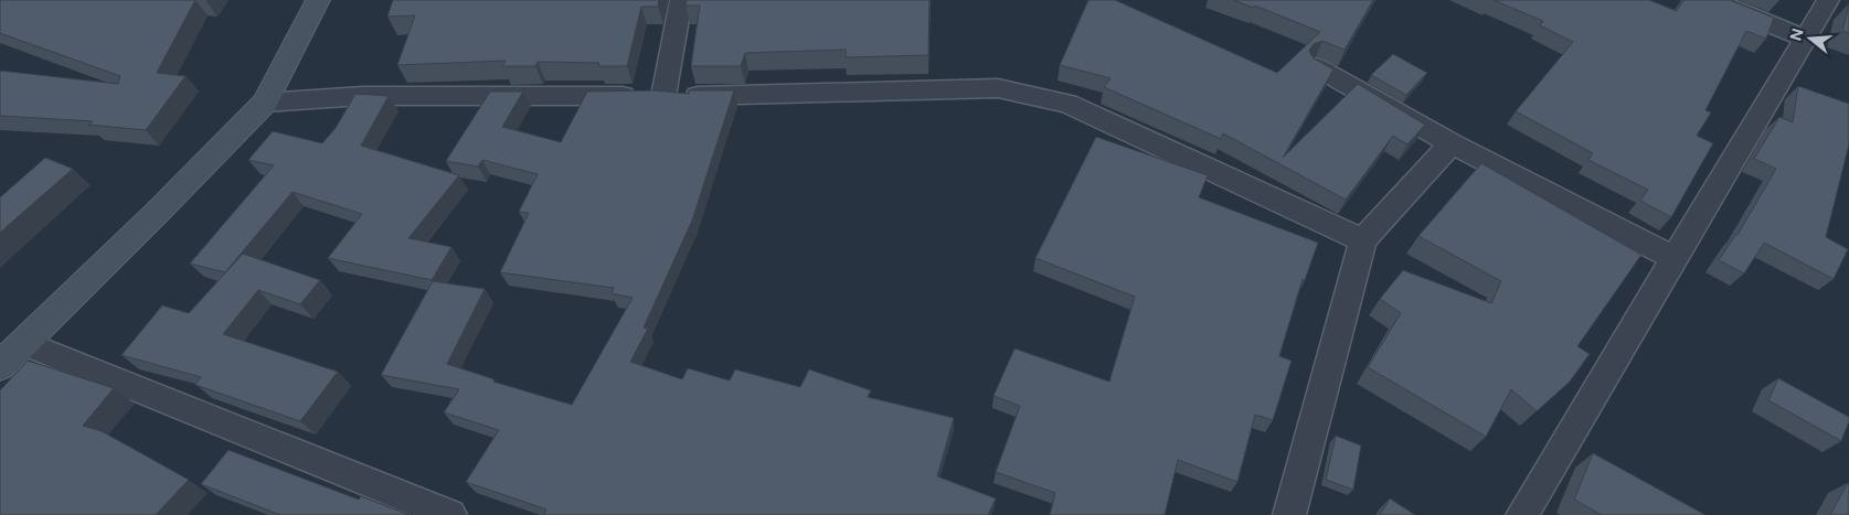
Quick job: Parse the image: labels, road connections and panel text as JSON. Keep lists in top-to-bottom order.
{
  "north": "left"
}
